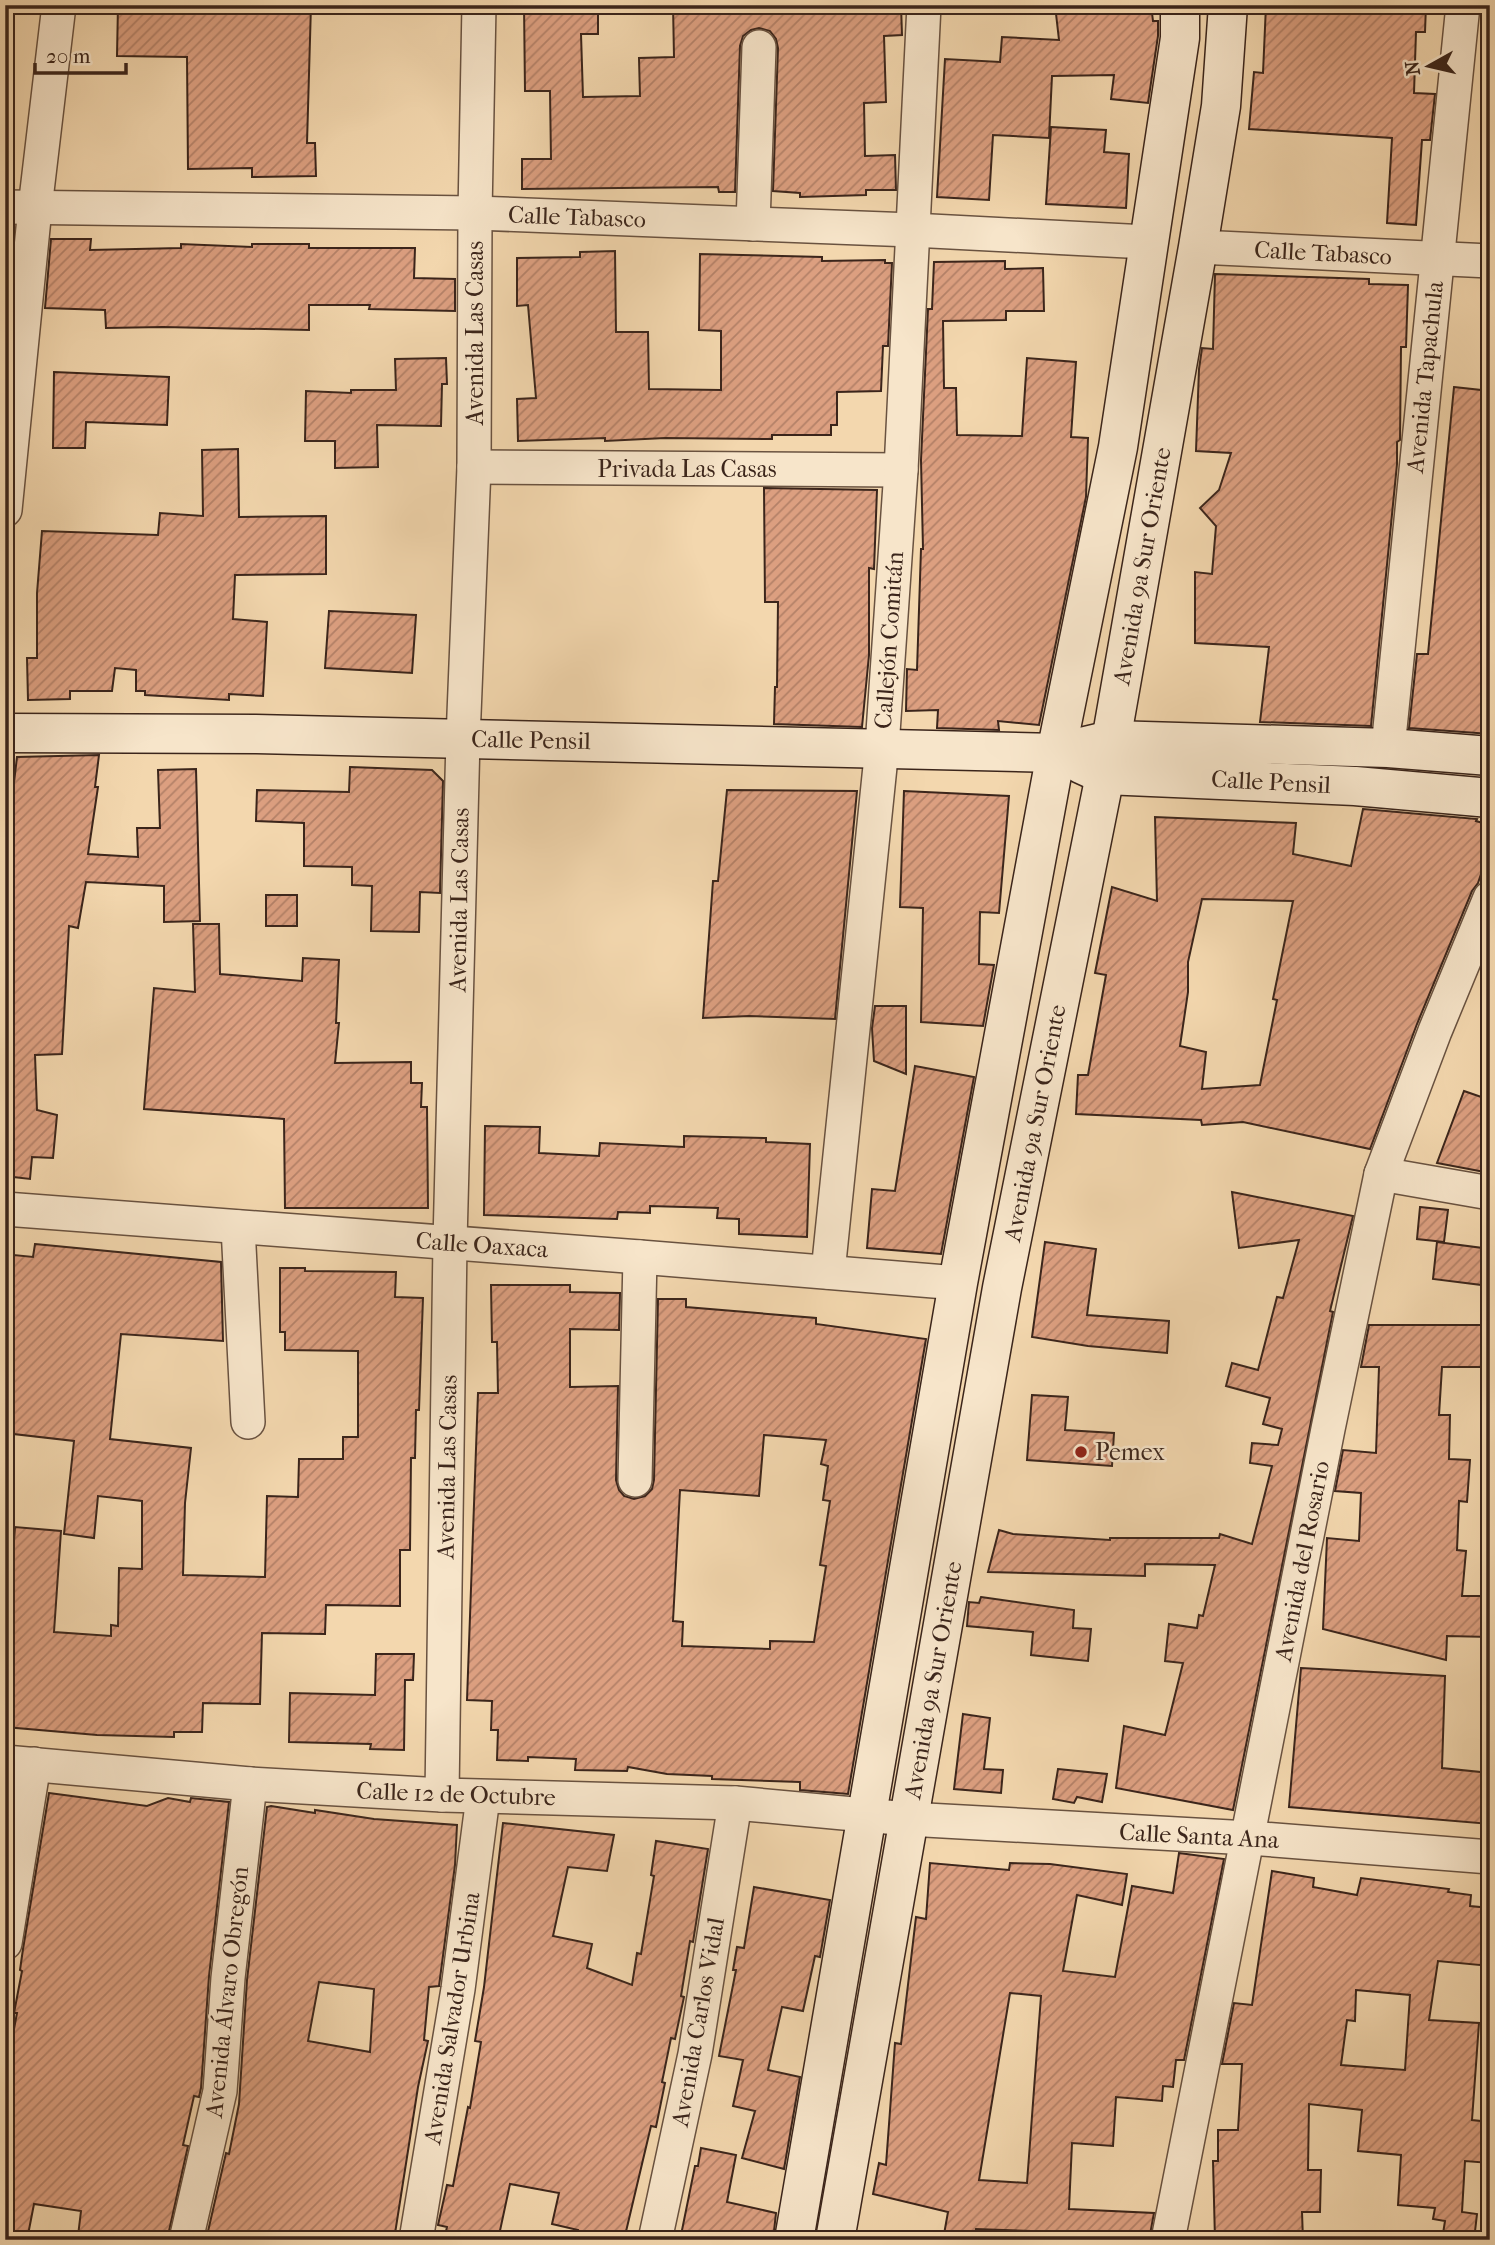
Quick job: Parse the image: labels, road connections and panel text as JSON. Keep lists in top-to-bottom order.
{
  "streets": {
    "main road": ["Avenida 9a Sur Oriente", "Calle Pensil"],
    "street": [
      "Calle Tabasco",
      "Avenida Las Casas",
      "Avenida Tapachula",
      "Privada Las Casas",
      "Callejón Comitán",
      "Calle Oaxaca",
      "Avenida del Rosario",
      "Calle 12 de Octubre",
      "Calle Santa Ana",
      "Avenida Álvaro Obregón",
      "Avenida Salvador Urbina",
      "Avenida Carlos Vidal"
    ]
  },
  "crossings": [
    ["Calle Tabasco", "Avenida Las Casas"],
    ["Calle Tabasco", "Avenida Tapachula"],
    ["Calle Tabasco", "Avenida 9a Sur Oriente"],
    ["Calle Tabasco", "Callejón Comitán"],
    ["Avenida Las Casas", "Privada Las Casas"],
    ["Avenida Las Casas", "Calle Pensil"],
    ["Avenida Las Casas", "Calle Oaxaca"],
    ["Avenida Las Casas", "Calle 12 de Octubre"],
    ["Avenida Tapachula", "Calle Pensil"],
    ["Privada Las Casas", "Callejón Comitán"],
    ["Avenida 9a Sur Oriente", "Calle Pensil"],
    ["Avenida 9a Sur Oriente", "Calle Oaxaca"],
    ["Avenida 9a Sur Oriente", "Calle 12 de Octubre"],
    ["Avenida 9a Sur Oriente", "Calle Santa Ana"],
    ["Callejón Comitán", "Calle Pensil"],
    ["Callejón Comitán", "Calle Oaxaca"],
    ["Avenida del Rosario", "Calle Santa Ana"],
    ["Calle 12 de Octubre", "Calle Santa Ana"],
    ["Calle 12 de Octubre", "Avenida Álvaro Obregón"],
    ["Calle 12 de Octubre", "Avenida Salvador Urbina"],
    ["Calle 12 de Octubre", "Avenida Carlos Vidal"]
  ],
  "places": ["Pemex"],
  "scale_bar": "20 m",
  "north": "left"
}
